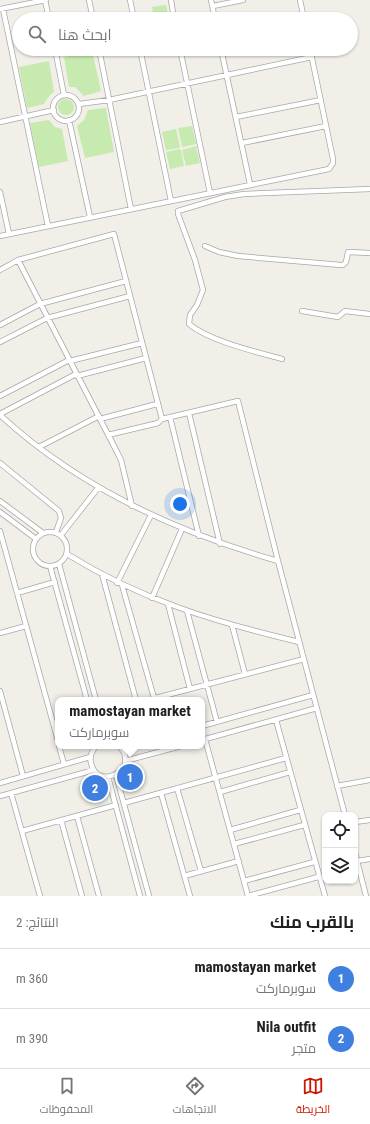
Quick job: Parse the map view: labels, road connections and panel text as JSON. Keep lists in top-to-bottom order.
{
  "page": {
    "search": "ابحث هنا",
    "popup": ["mamostayan market", "سوبرماركت"],
    "pins": ["1", "2"],
    "heading": ["بالقرب منك", "النتائج: 2"],
    "list": [
      {
        "mark": "1",
        "name": "mamostayan market",
        "note": "سوبرماركت",
        "value": "360 m"
      },
      {
        "mark": "2",
        "name": "Nila outfit",
        "note": "متجر",
        "value": "390 m"
      }
    ],
    "nav": ["الخريطة", "الاتجاهات", "المحفوظات"]
  }
}
